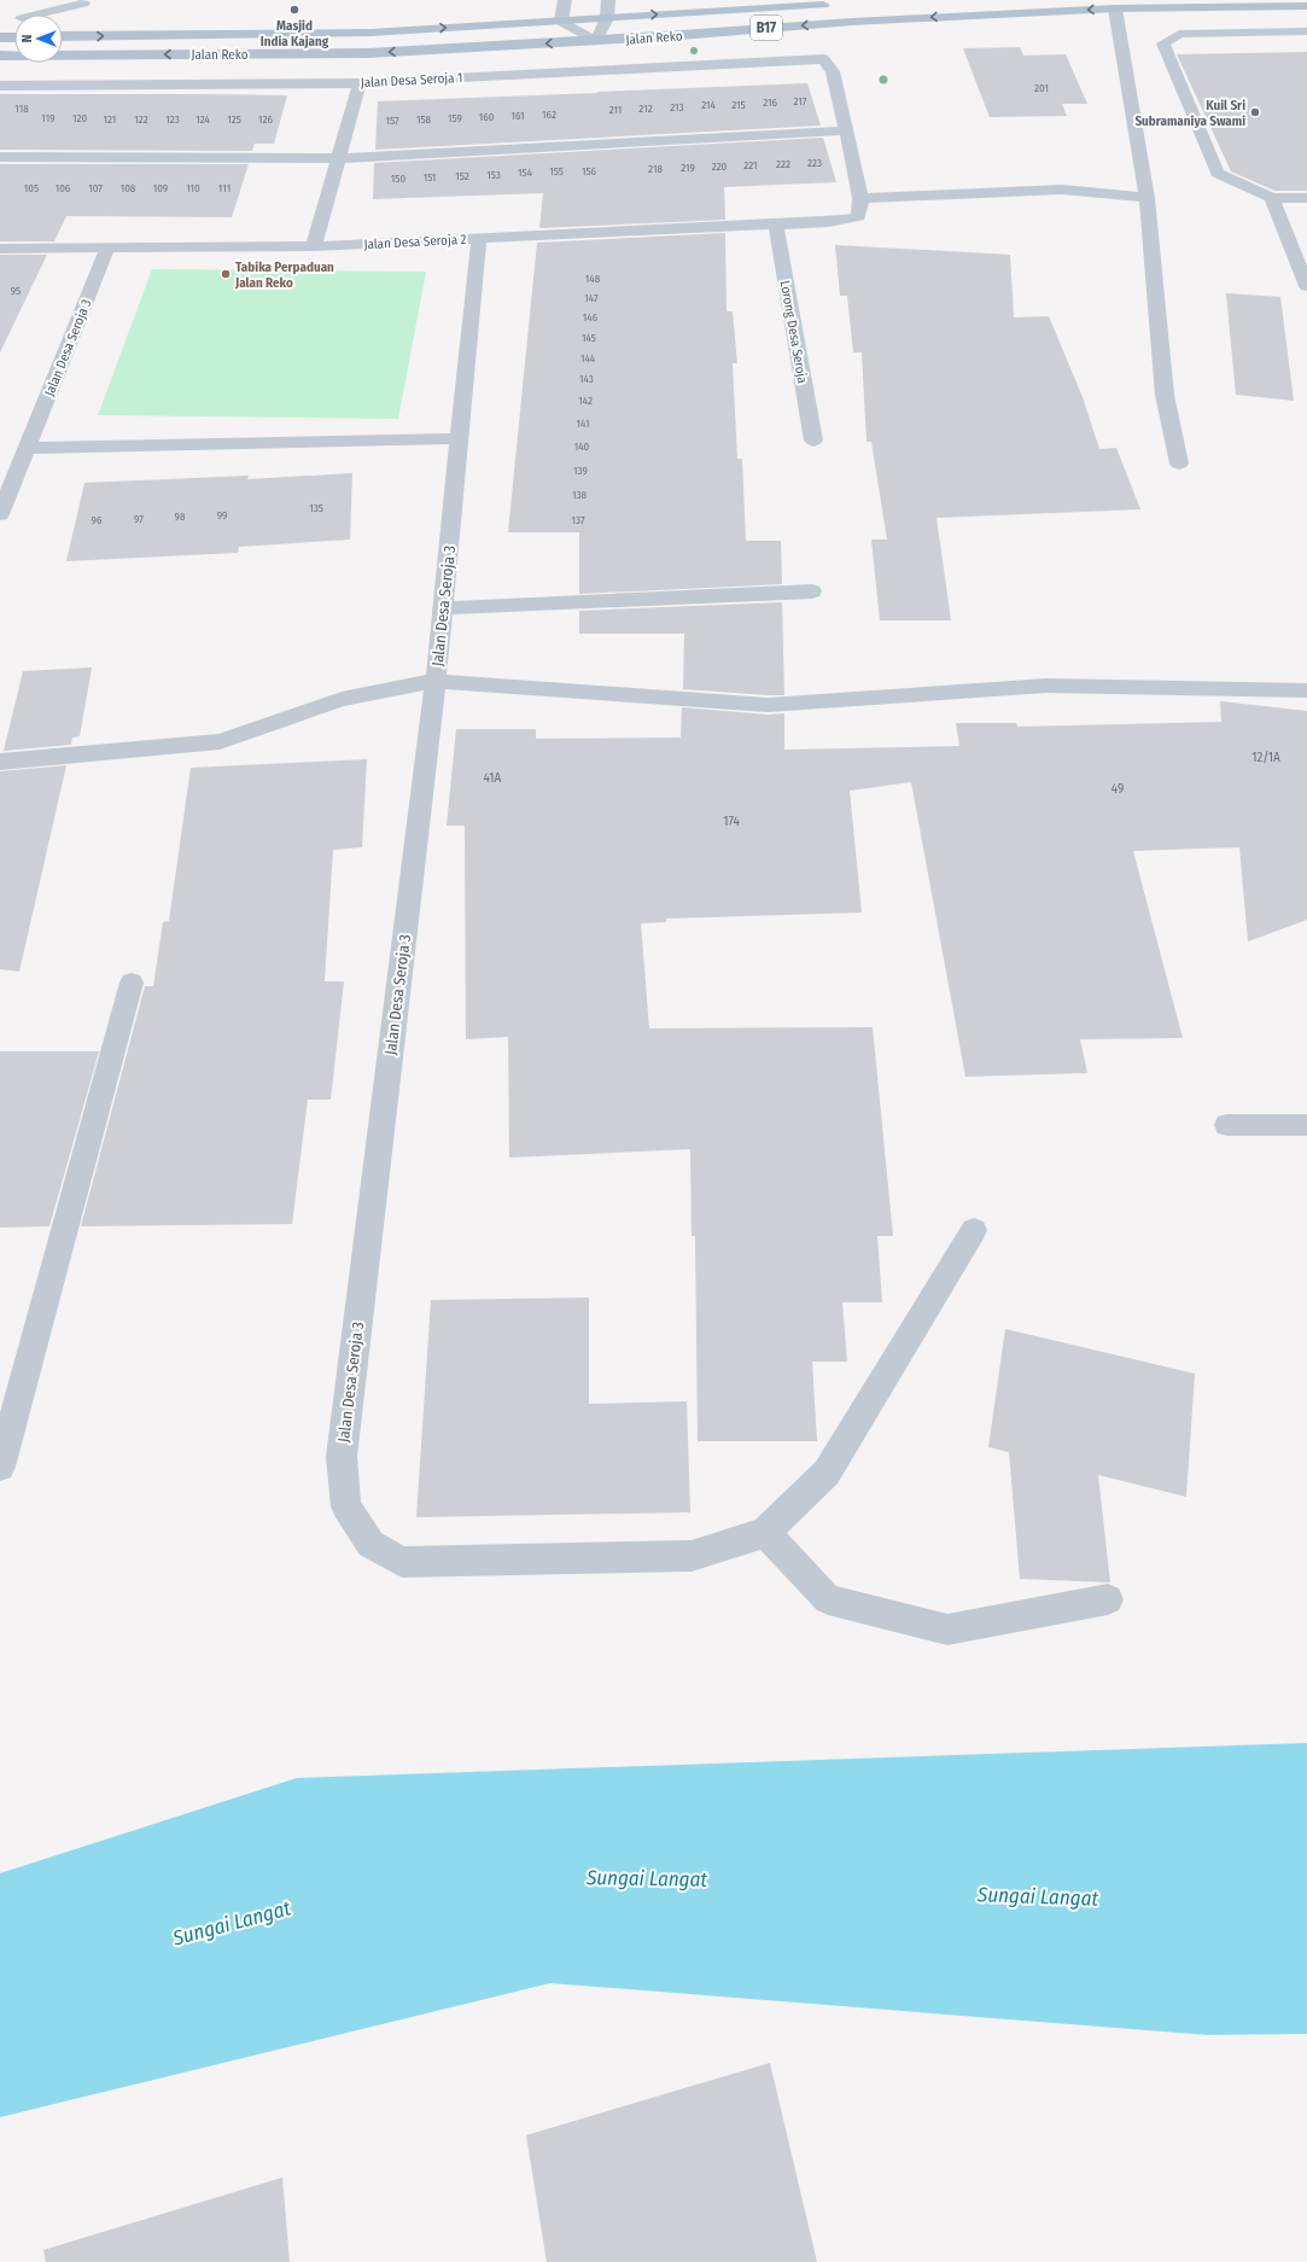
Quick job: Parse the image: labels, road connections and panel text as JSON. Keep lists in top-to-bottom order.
{
  "streets": {
    "main road": ["B17", "Jalan Reko"],
    "street": [
      "Jalan Desa Seroja 1",
      "Jalan Desa Seroja 2",
      "Lorong Desa Seroja",
      "Jalan Desa Seroja 3"
    ]
  },
  "crossings": [
    ["Jalan Desa Seroja 2", "Lorong Desa Seroja"],
    ["Jalan Desa Seroja 2", "Jalan Desa Seroja 3"]
  ],
  "water": ["Sungai Langat"],
  "places": ["Masjid India Kajang", "Kuil Sri Subramaniya Swami", "Tabika Perpaduan Jalan Reko"],
  "house_numbers": [
    "201",
    "217",
    "216",
    "214",
    "215",
    "213",
    "118",
    "212",
    "211",
    "162",
    "161",
    "160",
    "119",
    "120",
    "159",
    "121",
    "122",
    "123",
    "124",
    "125",
    "126",
    "158",
    "157",
    "223",
    "222",
    "221",
    "220",
    "219",
    "218",
    "155",
    "156",
    "154",
    "153",
    "152",
    "151",
    "150",
    "105",
    "106",
    "107",
    "108",
    "109",
    "110",
    "111",
    "148",
    "95",
    "147",
    "146",
    "145",
    "144",
    "143",
    "142",
    "141",
    "140",
    "139",
    "138",
    "135",
    "99",
    "98",
    "97",
    "96",
    "137",
    "12/1A",
    "41A",
    "49",
    "174"
  ],
  "north": "left"
}
